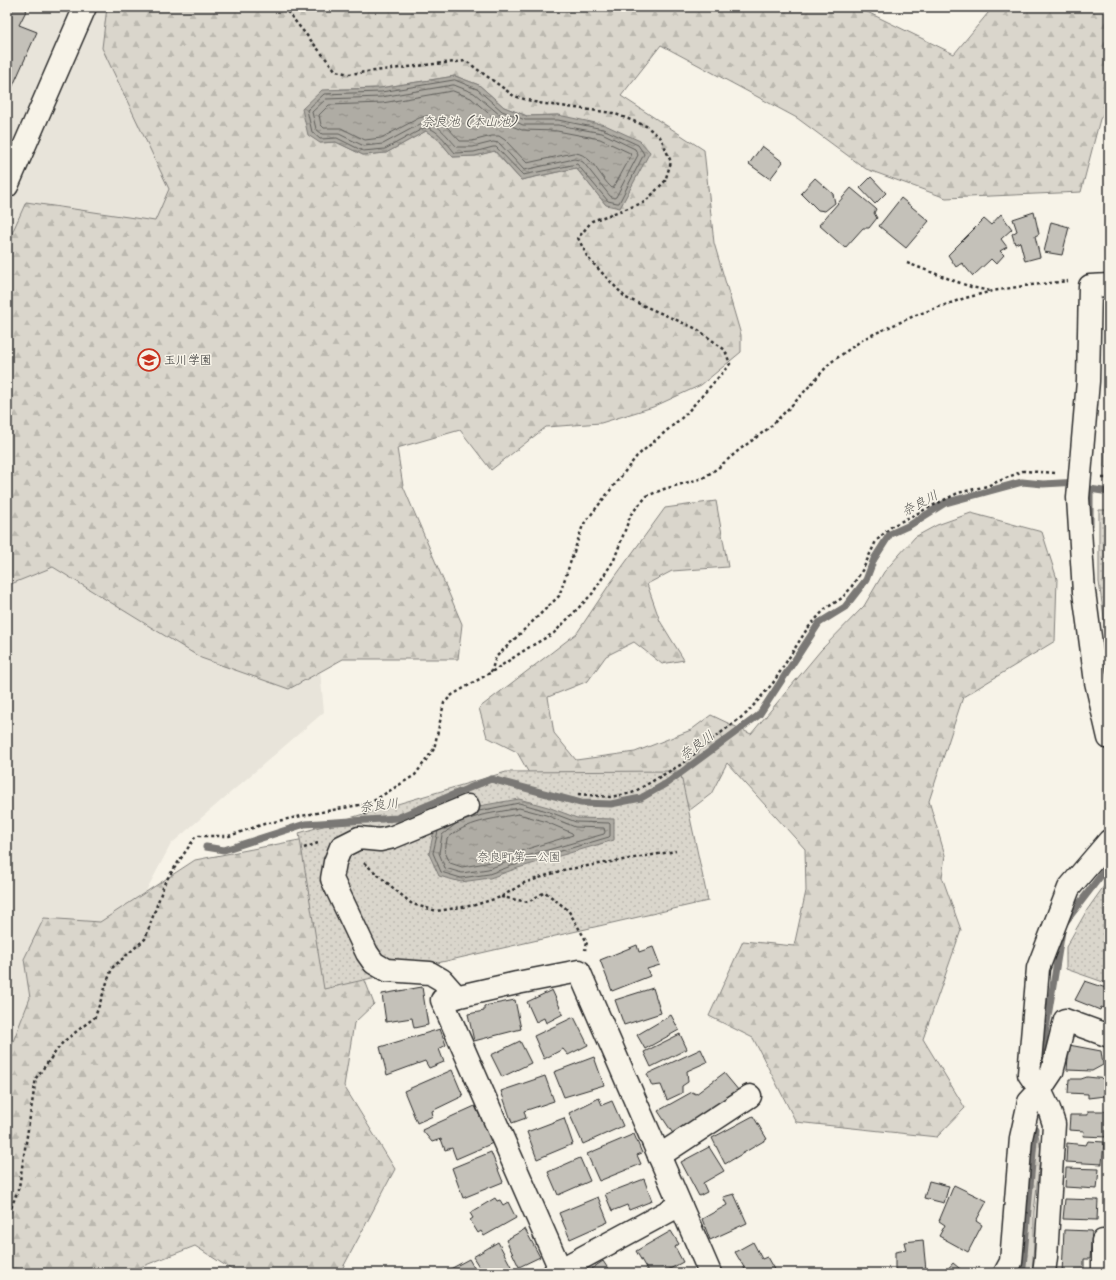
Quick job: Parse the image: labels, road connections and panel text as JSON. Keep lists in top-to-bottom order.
{
  "water": ["奈良池 (本山池)", "奈良川"],
  "parks": ["奈良町第一公園"],
  "places": {
    "school or university": ["玉川学園"]
  }
}
